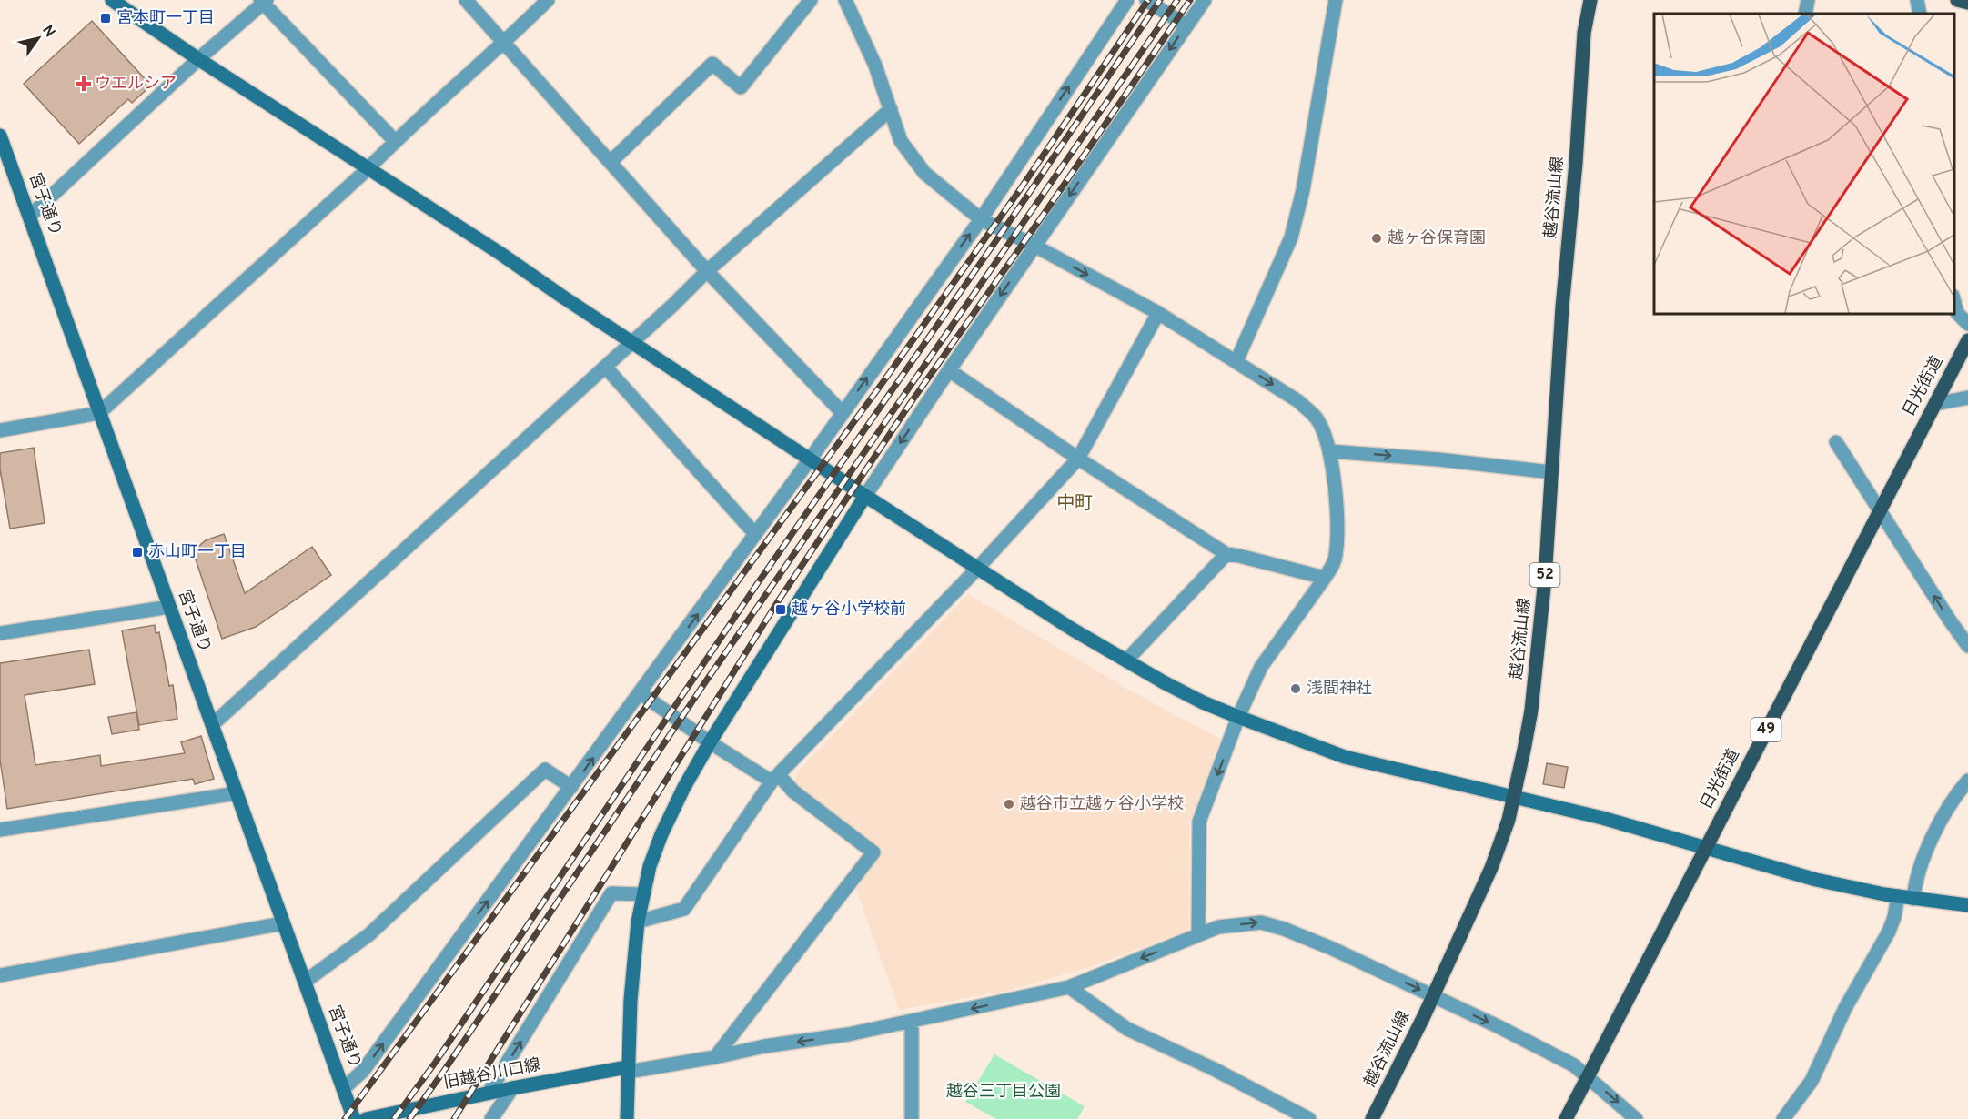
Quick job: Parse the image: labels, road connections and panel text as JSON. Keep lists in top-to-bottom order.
{
  "streets": {
    "main road": [
      "越谷流山線",
      "日光街道",
      "52",
      "49"
    ],
    "street": ["宮子通り", "旧越谷川口線"]
  },
  "districts": ["中町"],
  "parks": ["越谷三丁目公園"],
  "places": {
    "transit": ["宮本町一丁目", "赤山町一丁目", "越ヶ谷小学校前"],
    "health": ["ウエルシア"],
    "other": ["越ヶ谷保育園", "浅間神社", "越谷市立越ヶ谷小学校"]
  },
  "north": "top right"
}
